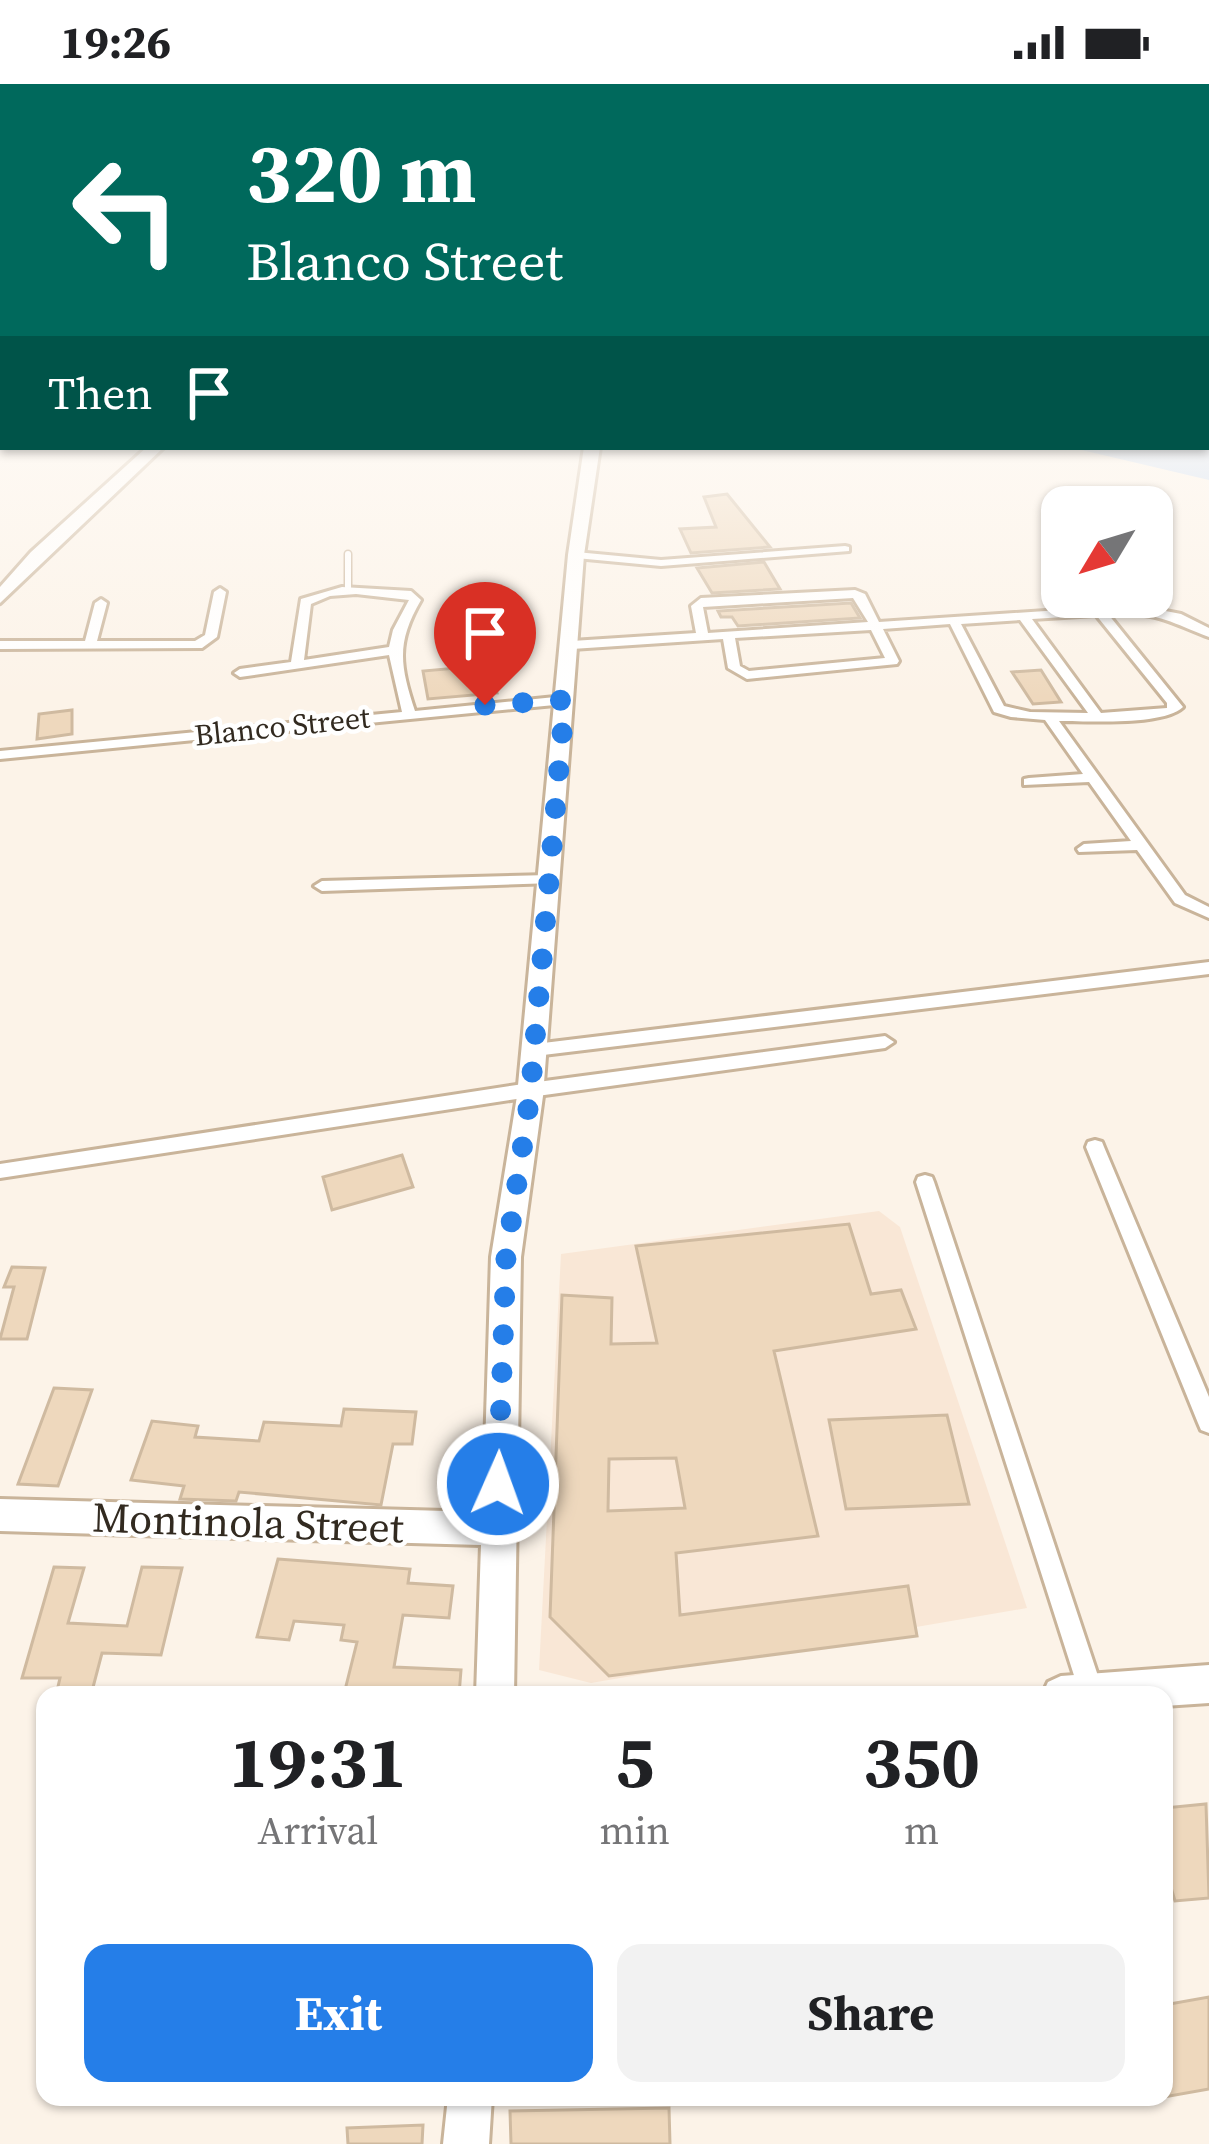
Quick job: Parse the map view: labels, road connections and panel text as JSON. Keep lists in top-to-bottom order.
{
  "streets": {
    "street": ["Blanco Street", "Montinola Street"]
  },
  "north": "bottom left",
  "page": {
    "status": "19:26",
    "turn": ["320 m", "Blanco Street"],
    "then": "Then",
    "eta": [
      "19:31",
      "Arrival",
      "5",
      "min",
      "350",
      "m"
    ],
    "buttons": ["Exit", "Share"]
  }
}
